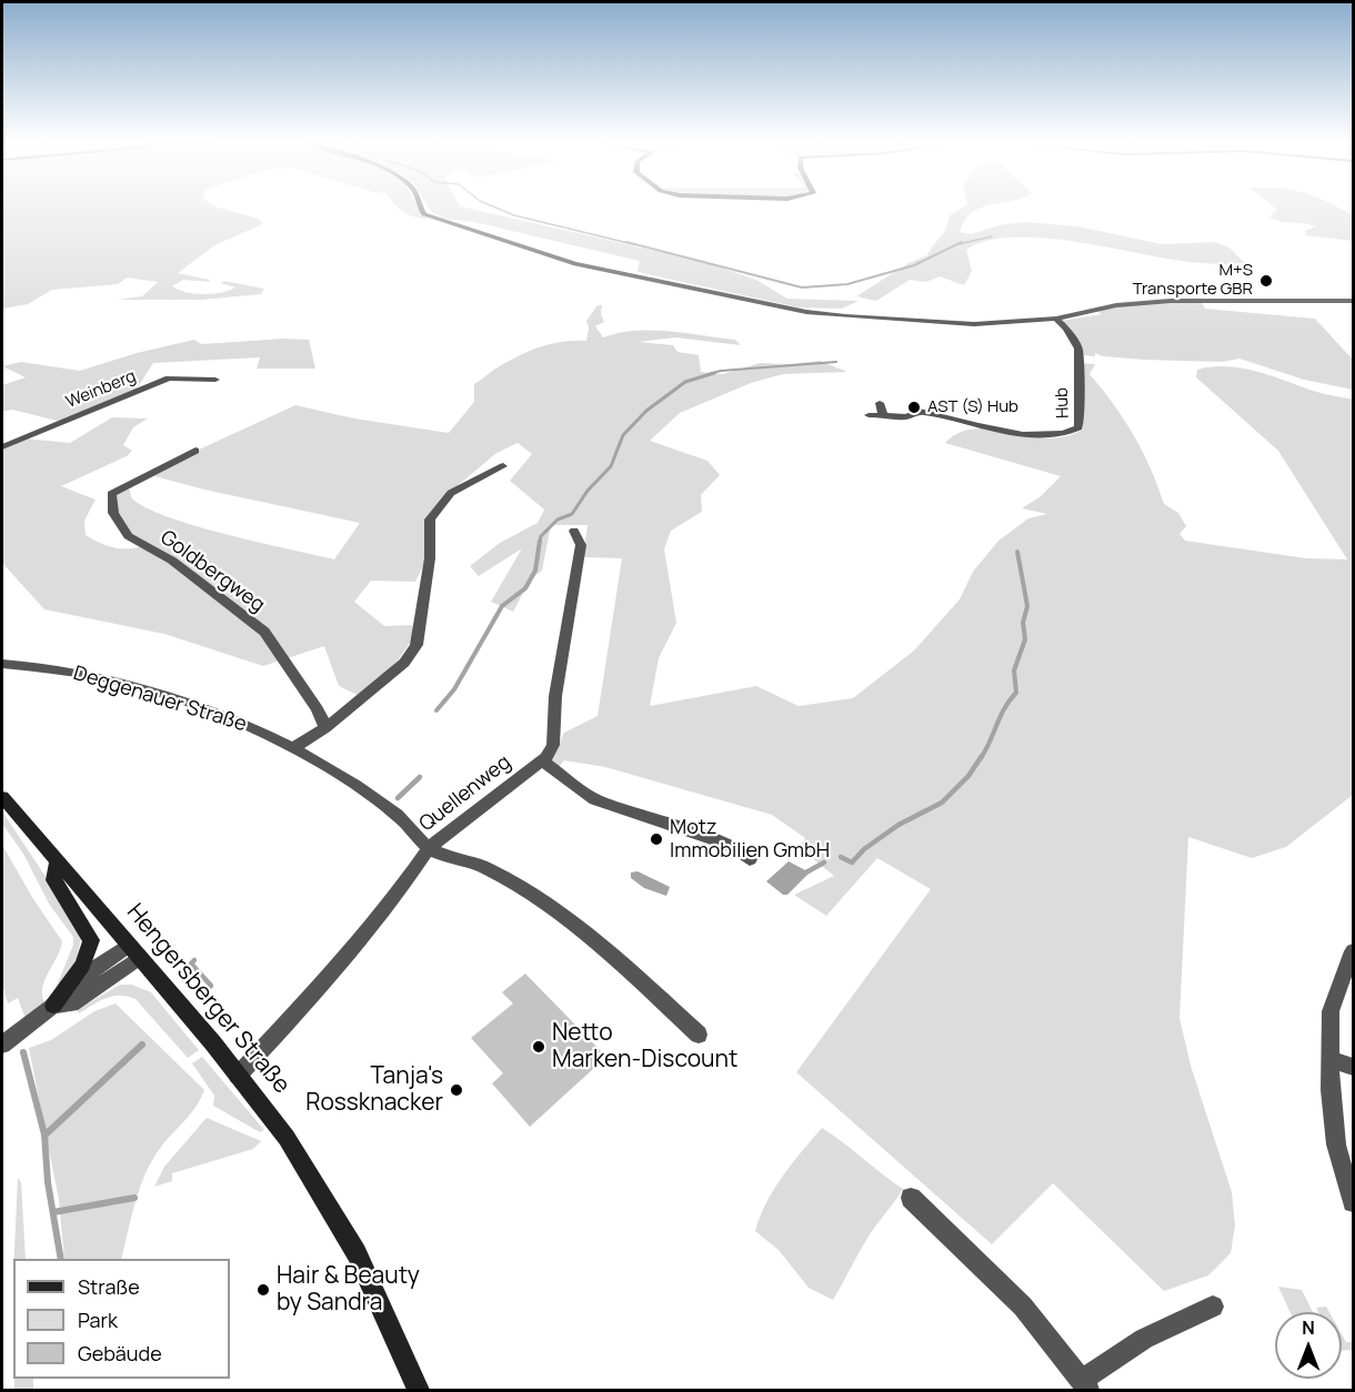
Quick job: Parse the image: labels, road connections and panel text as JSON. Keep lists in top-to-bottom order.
{
  "streets": {
    "main road": ["Hengersberger Straße"],
    "street": [
      "Weinberg",
      "Hub",
      "Goldbergweg",
      "Deggenauer Straße",
      "Quellenweg"
    ]
  },
  "crossings": [
    ["Deggenauer Straße", "Quellenweg"],
    ["Quellenweg", "Hengersberger Straße"]
  ],
  "places": [
    "M+S Transporte GBR",
    "AST (S) Hub",
    "Motz Immobilien GmbH",
    "Netto Marken-Discount",
    "Tanja's Rossknacker",
    "Hair & Beauty by Sandra"
  ],
  "legend": ["Straße", "Park", "Gebäude"],
  "north": "top"
}
